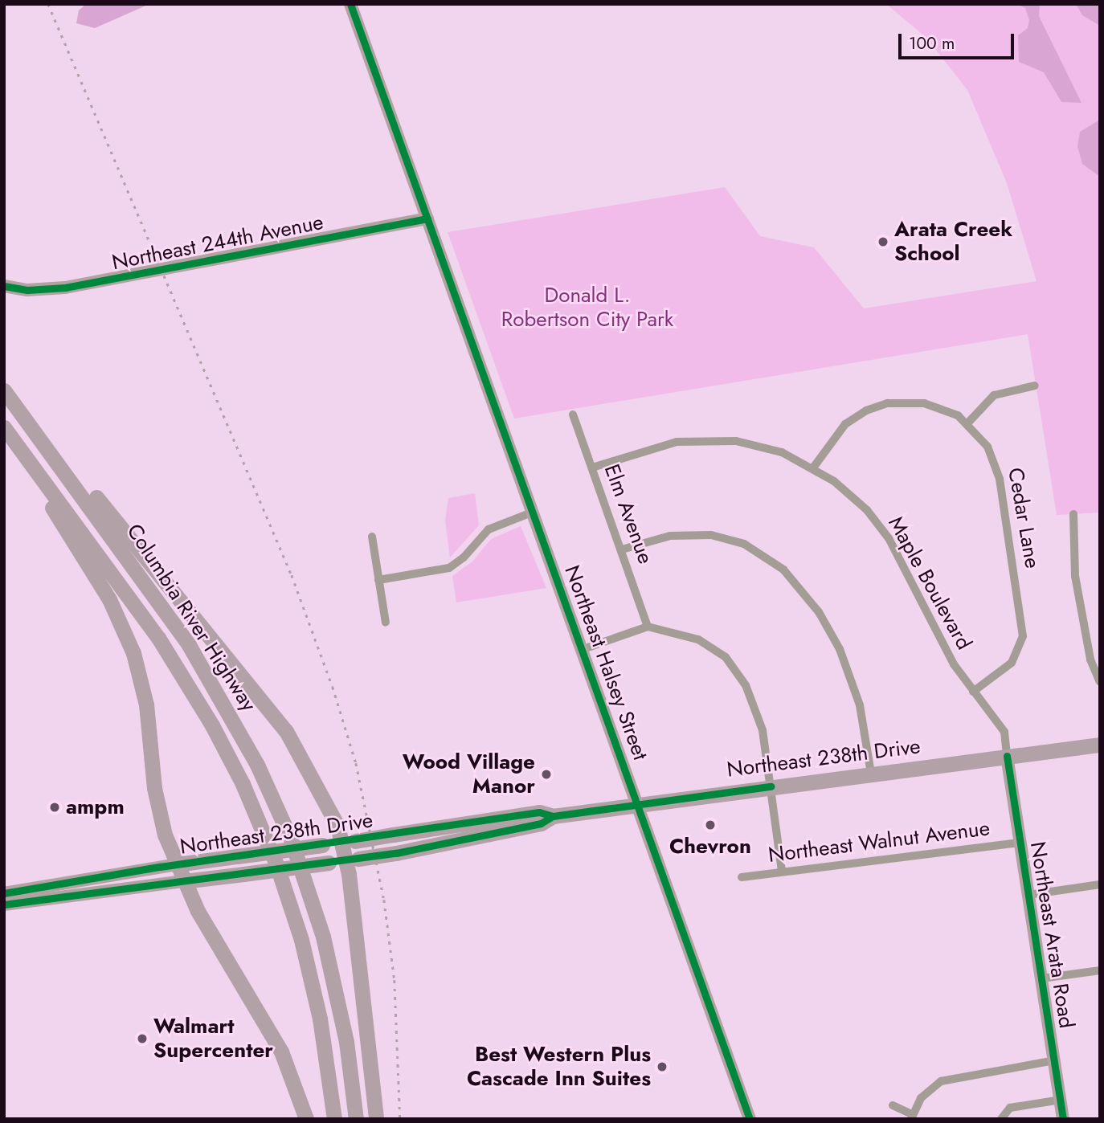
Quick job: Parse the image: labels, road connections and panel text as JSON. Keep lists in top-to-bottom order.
{
  "streets": {
    "highway": ["Columbia River Highway", "Northeast 238th Drive"],
    "street": [
      "Northeast 244th Avenue",
      "Elm Avenue",
      "Cedar Lane",
      "Maple Boulevard",
      "Northeast Halsey Street",
      "Northeast Walnut Avenue",
      "Northeast Arata Road"
    ]
  },
  "crossings": [
    ["Northeast 244th Avenue", "Northeast Halsey Street"],
    ["Elm Avenue", "Maple Boulevard"],
    ["Cedar Lane", "Maple Boulevard"],
    ["Maple Boulevard", "Northeast 238th Drive"],
    ["Maple Boulevard", "Northeast Arata Road"],
    ["Northeast Halsey Street", "Northeast 238th Drive"],
    ["Northeast 238th Drive", "Northeast Arata Road"],
    ["Northeast Walnut Avenue", "Northeast Arata Road"]
  ],
  "parks": ["Donald L. Robertson City Park"],
  "places": [
    "Arata Creek School",
    "Wood Village Manor",
    "ampm",
    "Chevron",
    "Walmart Supercenter",
    "Best Western Plus Cascade Inn Suites"
  ],
  "scale_bar": "100 m"
}
